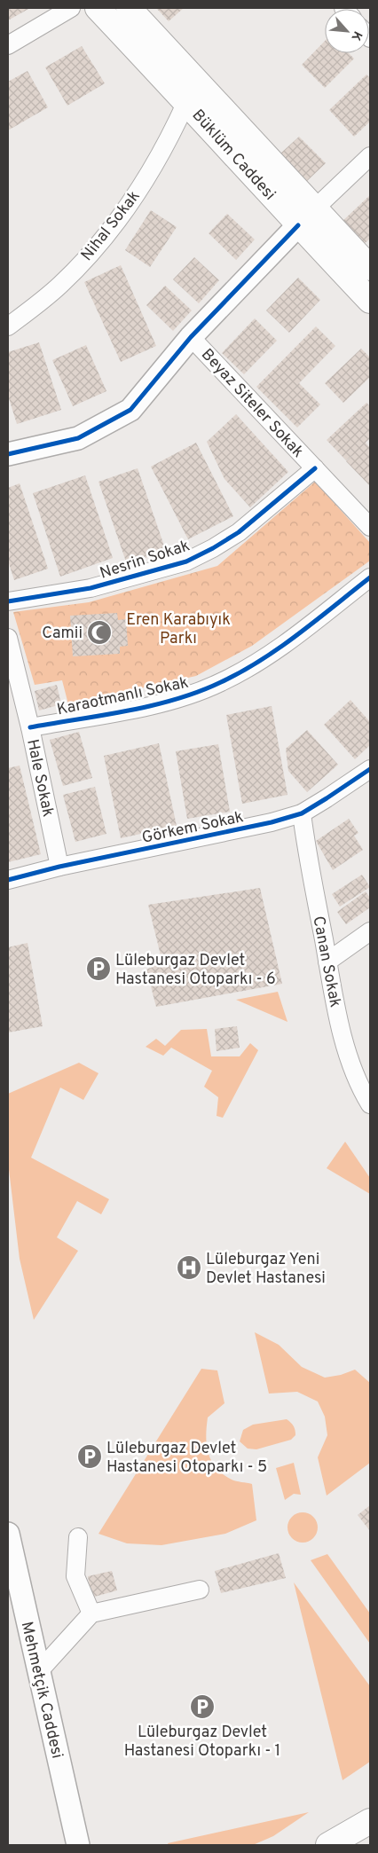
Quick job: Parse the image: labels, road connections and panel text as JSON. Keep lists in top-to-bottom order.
{
  "streets": {
    "main road": ["Büklüm Caddesi"],
    "street": [
      "Nihal Sokak",
      "Beyaz Siteler Sokak",
      "Nesrin Sokak",
      "Karaotmanlı Sokak",
      "Hale Sokak",
      "Görkem Sokak",
      "Canan Sokak",
      "Mehmetçik Caddesi"
    ]
  },
  "crossings": [
    ["Büklüm Caddesi", "Nihal Sokak"],
    ["Beyaz Siteler Sokak", "Nesrin Sokak"],
    ["Karaotmanlı Sokak", "Hale Sokak"],
    ["Hale Sokak", "Görkem Sokak"],
    ["Görkem Sokak", "Canan Sokak"]
  ],
  "parks": ["Eren Karabıyık Parkı"],
  "places": {
    "mosque": ["Camii"],
    "parking": ["Lüleburgaz Devlet Hastanesi Otoparkı - 6", "Lüleburgaz Devlet Hastanesi Otoparkı - 5", "Lüleburgaz Devlet Hastanesi Otoparkı - 1"],
    "hospital": ["Lüleburgaz Yeni Devlet Hastanesi"]
  },
  "north": "bottom right"
}
